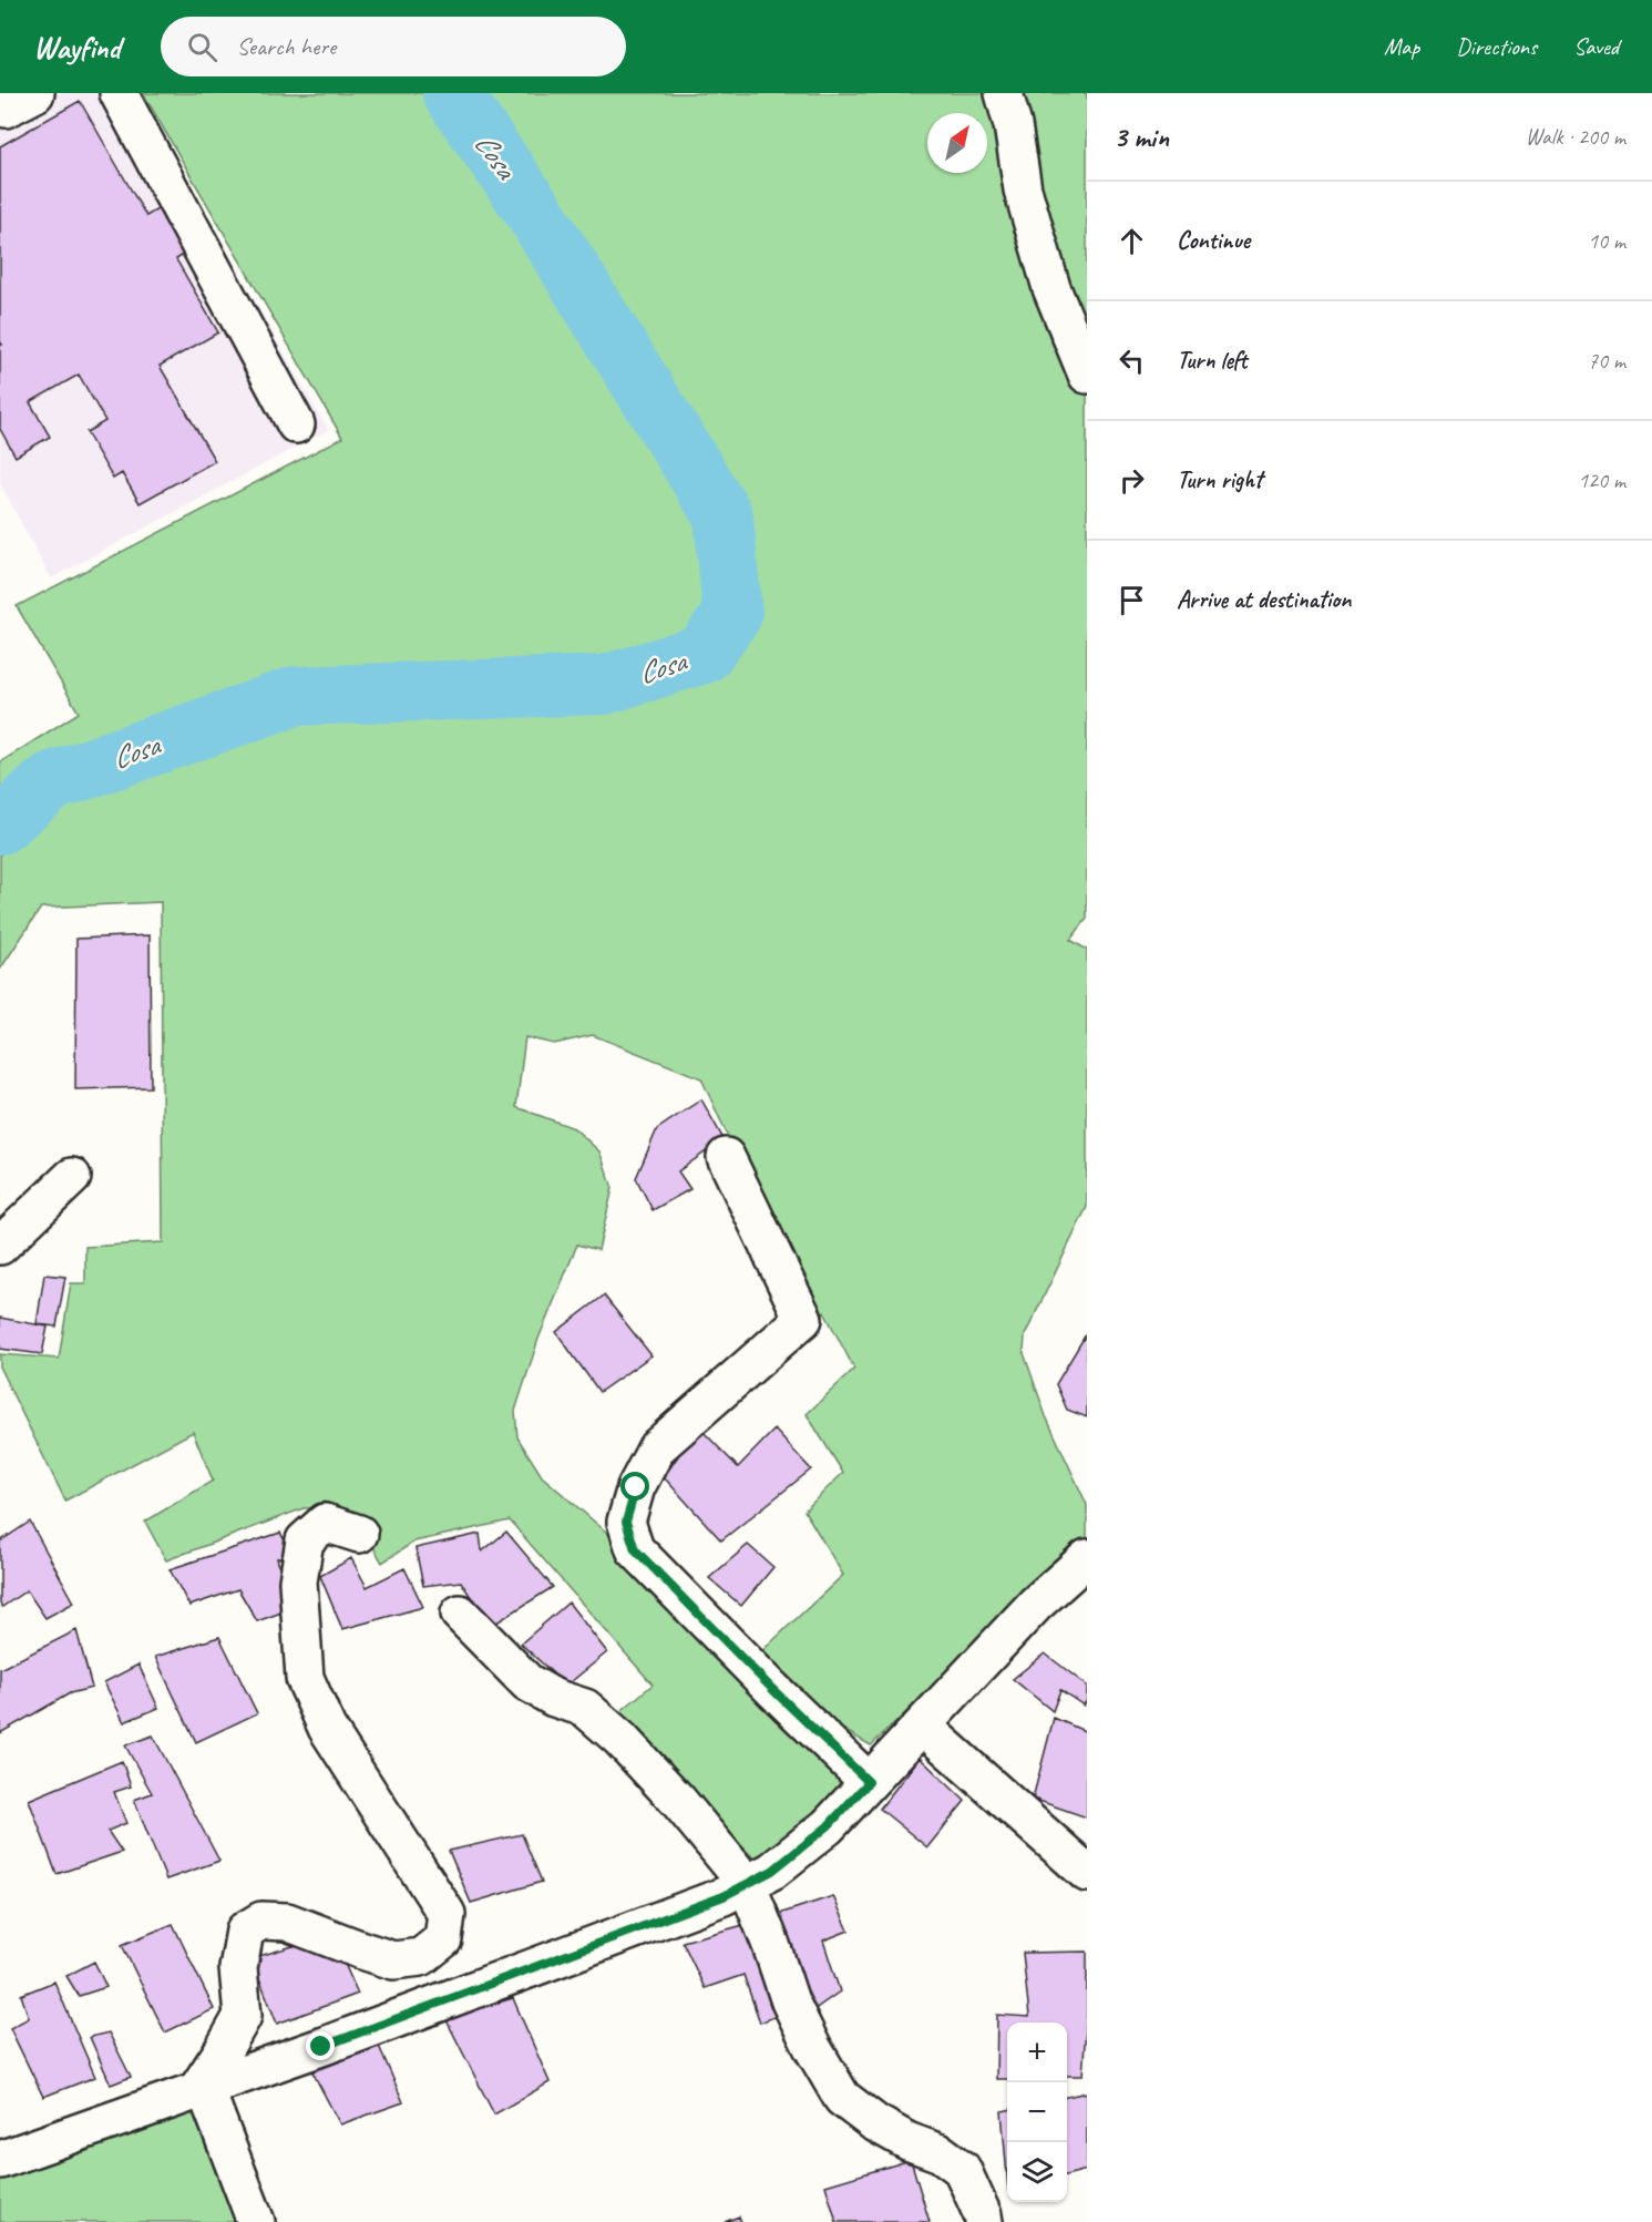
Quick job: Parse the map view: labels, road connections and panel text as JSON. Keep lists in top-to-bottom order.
{
  "water": ["Cosa"],
  "north": "top right",
  "page": {
    "header": "Wayfind",
    "search": "Search here",
    "nav": ["Map", "Directions", "Saved"],
    "heading": ["3 min", "Walk · 200 m"],
    "list": [
      ["Continue", "10 m"],
      ["Turn left", "70 m"],
      ["Turn right", "120 m"],
      "Arrive at destination"
    ],
    "map_buttons": ["+", "−"]
  }
}
